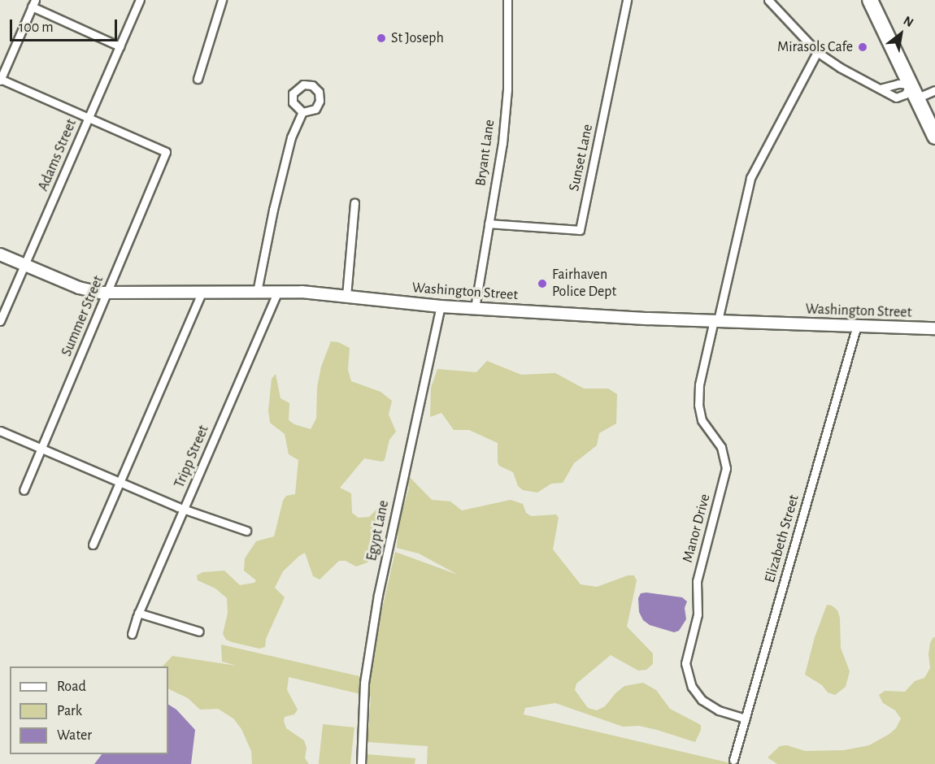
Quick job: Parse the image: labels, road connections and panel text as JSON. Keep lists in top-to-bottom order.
{
  "streets": {
    "main road": ["Washington Street"],
    "street": [
      "Bryant Lane",
      "Adams Street",
      "Sunset Lane",
      "Summer Street",
      "Tripp Street",
      "Manor Drive",
      "Egypt Lane",
      "Elizabeth Street"
    ]
  },
  "crossings": [
    ["Bryant Lane", "Sunset Lane"],
    ["Bryant Lane", "Washington Street"],
    ["Adams Street", "Washington Street"],
    ["Adams Street", "Summer Street"],
    ["Washington Street", "Summer Street"],
    ["Washington Street", "Tripp Street"],
    ["Washington Street", "Manor Drive"],
    ["Washington Street", "Egypt Lane"],
    ["Washington Street", "Elizabeth Street"],
    ["Manor Drive", "Elizabeth Street"]
  ],
  "places": ["St Joseph", "Mirasols Cafe", "Fairhaven Police Dept"],
  "legend": ["Road", "Park", "Water"],
  "scale_bar": "100 m",
  "north": "top right"
}
